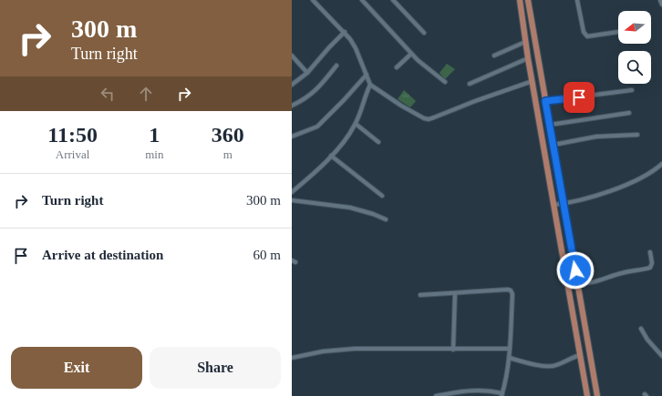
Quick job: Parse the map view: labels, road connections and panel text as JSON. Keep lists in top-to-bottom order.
{
  "north": "left",
  "page": {
    "turn": ["300 m", "Turn right"],
    "eta": [
      "11:50",
      "Arrival",
      "1",
      "min",
      "360",
      "m"
    ],
    "list": [
      {
        "name": "Turn right",
        "value": "300 m"
      },
      {
        "name": "Arrive at destination",
        "value": "60 m"
      }
    ],
    "buttons": ["Exit", "Share"]
  }
}
